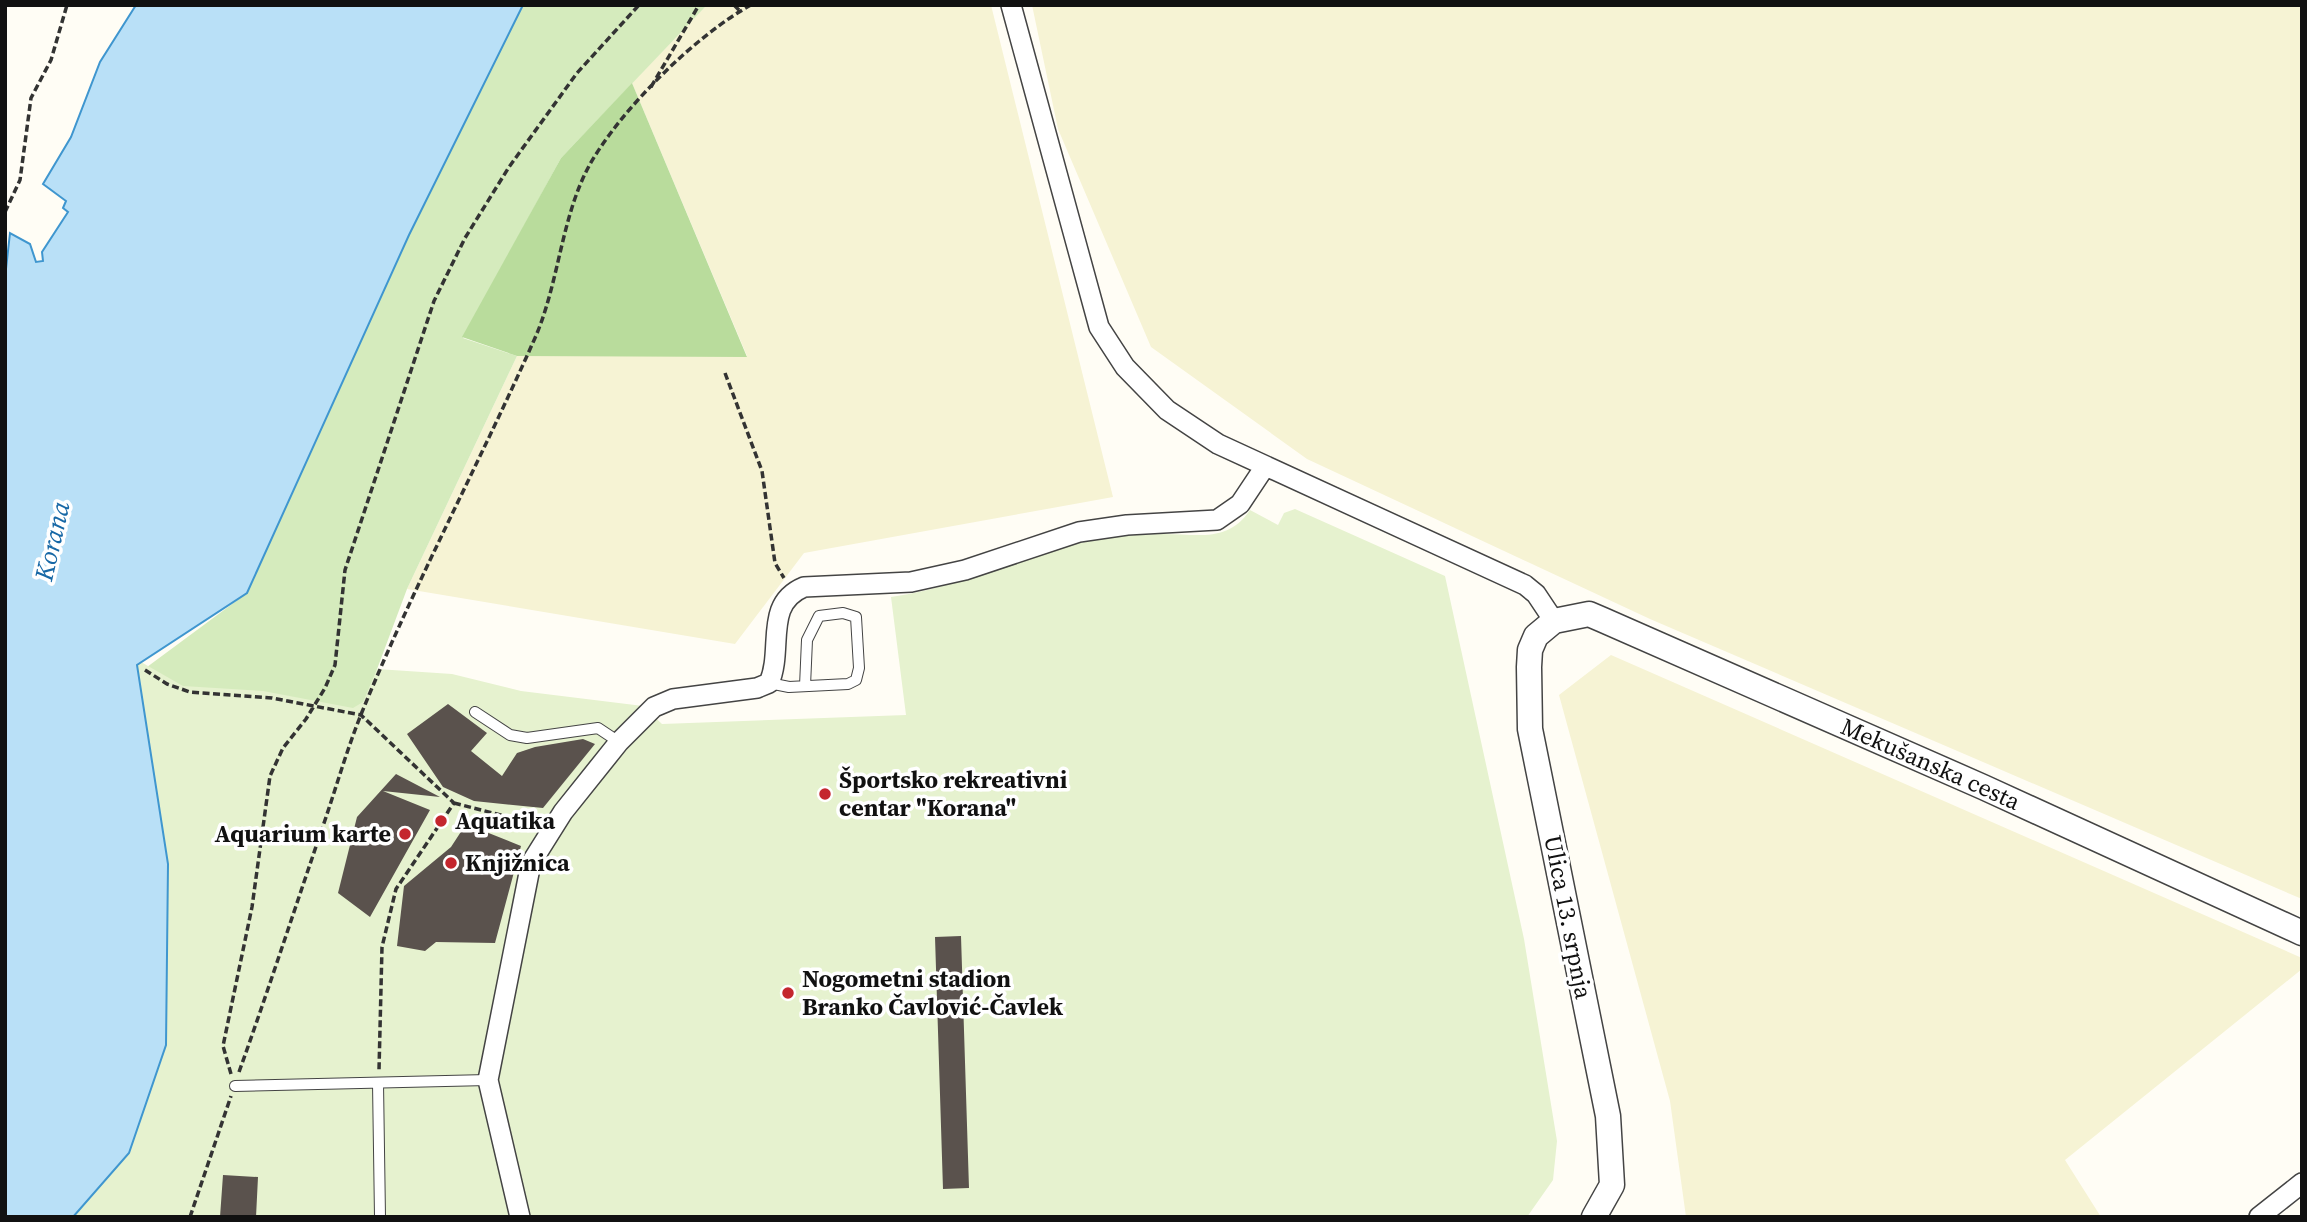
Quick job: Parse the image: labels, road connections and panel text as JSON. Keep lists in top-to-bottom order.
{
  "streets": {
    "street": ["Mekušanska cesta", "Ulica 13. srpnja"]
  },
  "crossings": [
    ["Mekušanska cesta", "Ulica 13. srpnja"]
  ],
  "water": ["Korana"],
  "places": [
    "Športsko rekreativni centar \"Korana\"",
    "Aquatika",
    "Aquarium karte",
    "Knjižnica",
    "Nogometni stadion Branko Čavlović-Čavlek"
  ]
}
